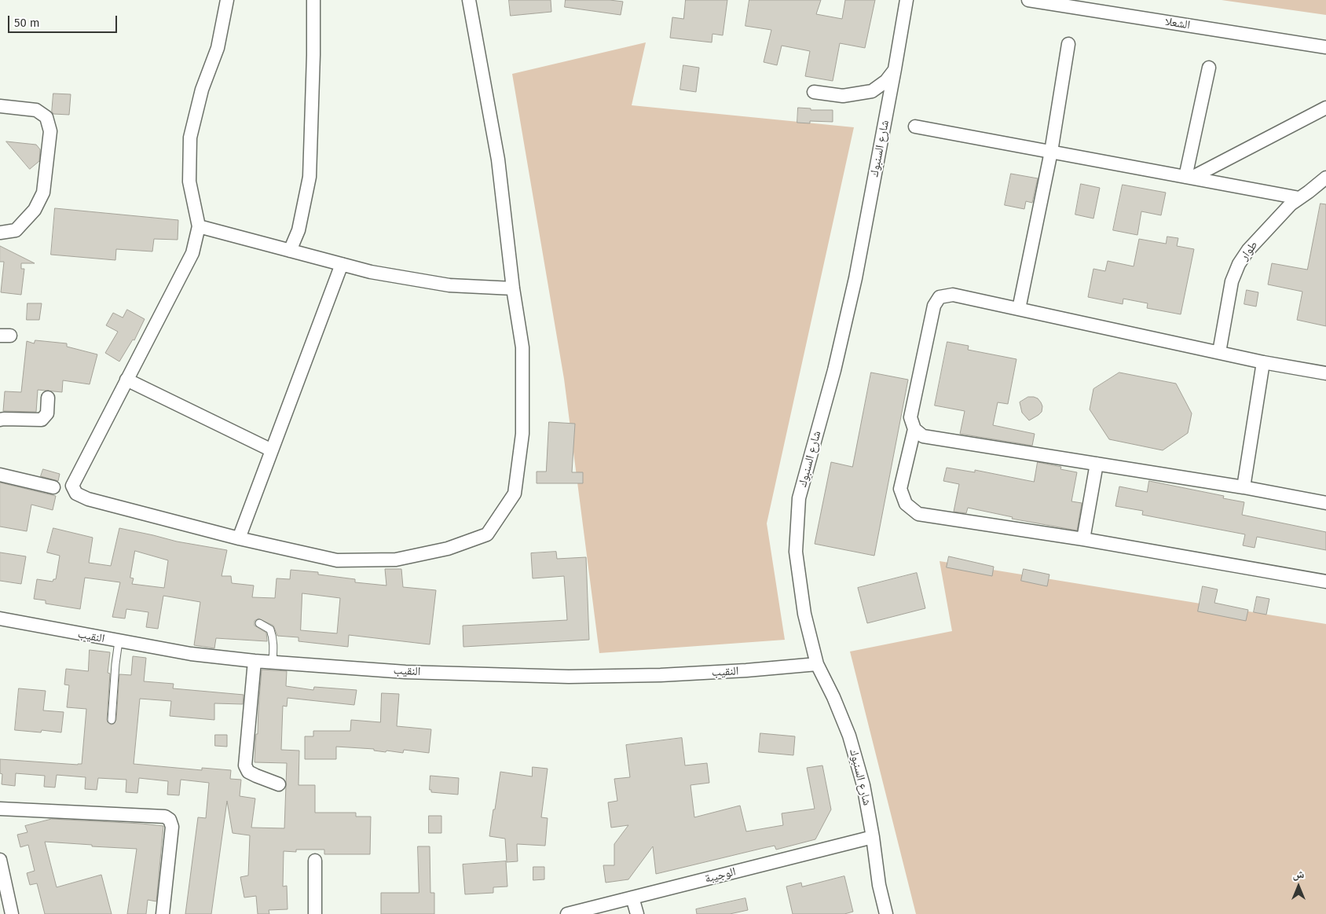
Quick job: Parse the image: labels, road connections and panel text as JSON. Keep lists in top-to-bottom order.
{
  "streets": {
    "street": [
      "الشعلا",
      "شارع السنبوك",
      "طوار",
      "النقيب",
      "الوجيبة"
    ]
  },
  "crossings": [
    ["شارع السنبوك", "النقيب"],
    ["شارع السنبوك", "الوجيبة"]
  ],
  "scale_bar": "50 m",
  "north": "top"
}
